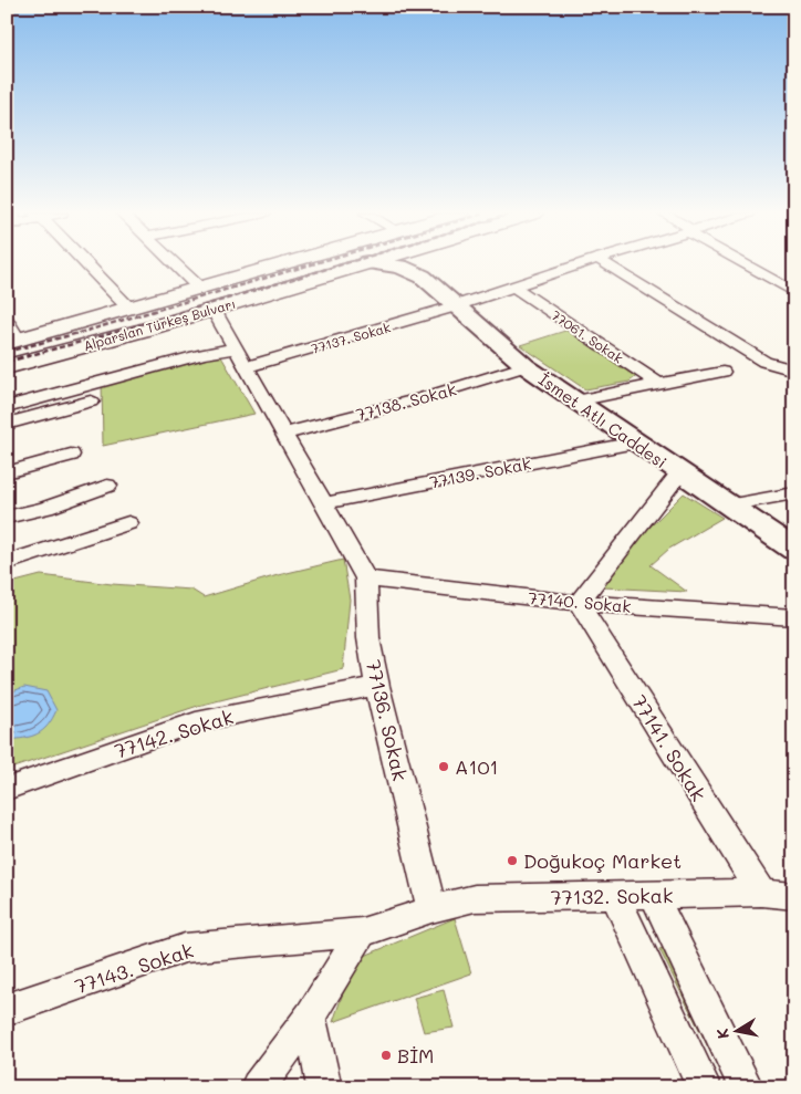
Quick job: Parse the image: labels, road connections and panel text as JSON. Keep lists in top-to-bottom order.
{
  "streets": {
    "main road": ["Alparslan Türkeş Bulvarı", "İsmet Atlı Caddesi"],
    "street": [
      "77061. Sokak",
      "77137. Sokak",
      "77138. Sokak",
      "77139. Sokak",
      "77140. Sokak",
      "77136. Sokak",
      "77142. Sokak",
      "77141. Sokak",
      "77132. Sokak",
      "77143. Sokak"
    ]
  },
  "crossings": [
    ["Alparslan Türkeş Bulvarı", "77136. Sokak"],
    ["77061. Sokak", "77137. Sokak"],
    ["77137. Sokak", "İsmet Atlı Caddesi"],
    ["77137. Sokak", "77136. Sokak"],
    ["77138. Sokak", "İsmet Atlı Caddesi"],
    ["77138. Sokak", "77136. Sokak"],
    ["İsmet Atlı Caddesi", "77139. Sokak"],
    ["77139. Sokak", "77136. Sokak"],
    ["77140. Sokak", "77136. Sokak"],
    ["77140. Sokak", "77141. Sokak"],
    ["77136. Sokak", "77142. Sokak"],
    ["77136. Sokak", "77132. Sokak"],
    ["77141. Sokak", "77132. Sokak"]
  ],
  "places": ["A101", "Doğukoç Market", "BİM"],
  "north": "left"
}
